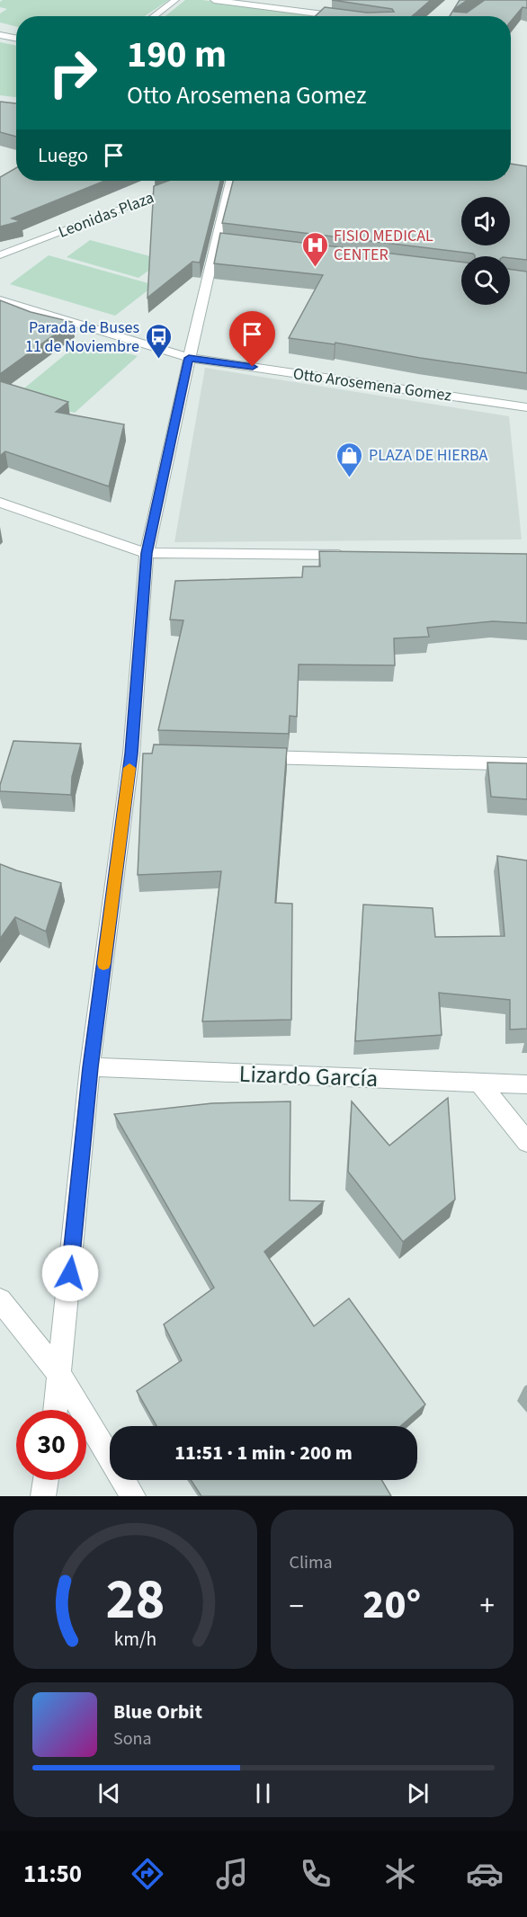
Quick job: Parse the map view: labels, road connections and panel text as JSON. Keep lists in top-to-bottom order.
{
  "streets": {
    "street": ["Leonidas Plaza", "Otto Arosemena Gomez", "Lizardo García"]
  },
  "places": {
    "hospital": ["FISIO MEDICAL CENTER"],
    "bus stop": ["Parada de Buses 11 de Noviembre"],
    "shop": ["PLAZA DE HIERBA"]
  },
  "page": {
    "turn": ["190 m", "Otto Arosemena Gomez"],
    "then": "Luego",
    "limit": "30",
    "trip": "11:51 · 1 min · 200 m",
    "tile": "Clima",
    "heat": ["−", "20°", "+"],
    "song": ["Blue Orbit", "Sona"],
    "tabs": "11:50",
    "gauge": ["28", "km/h"]
  }
}
